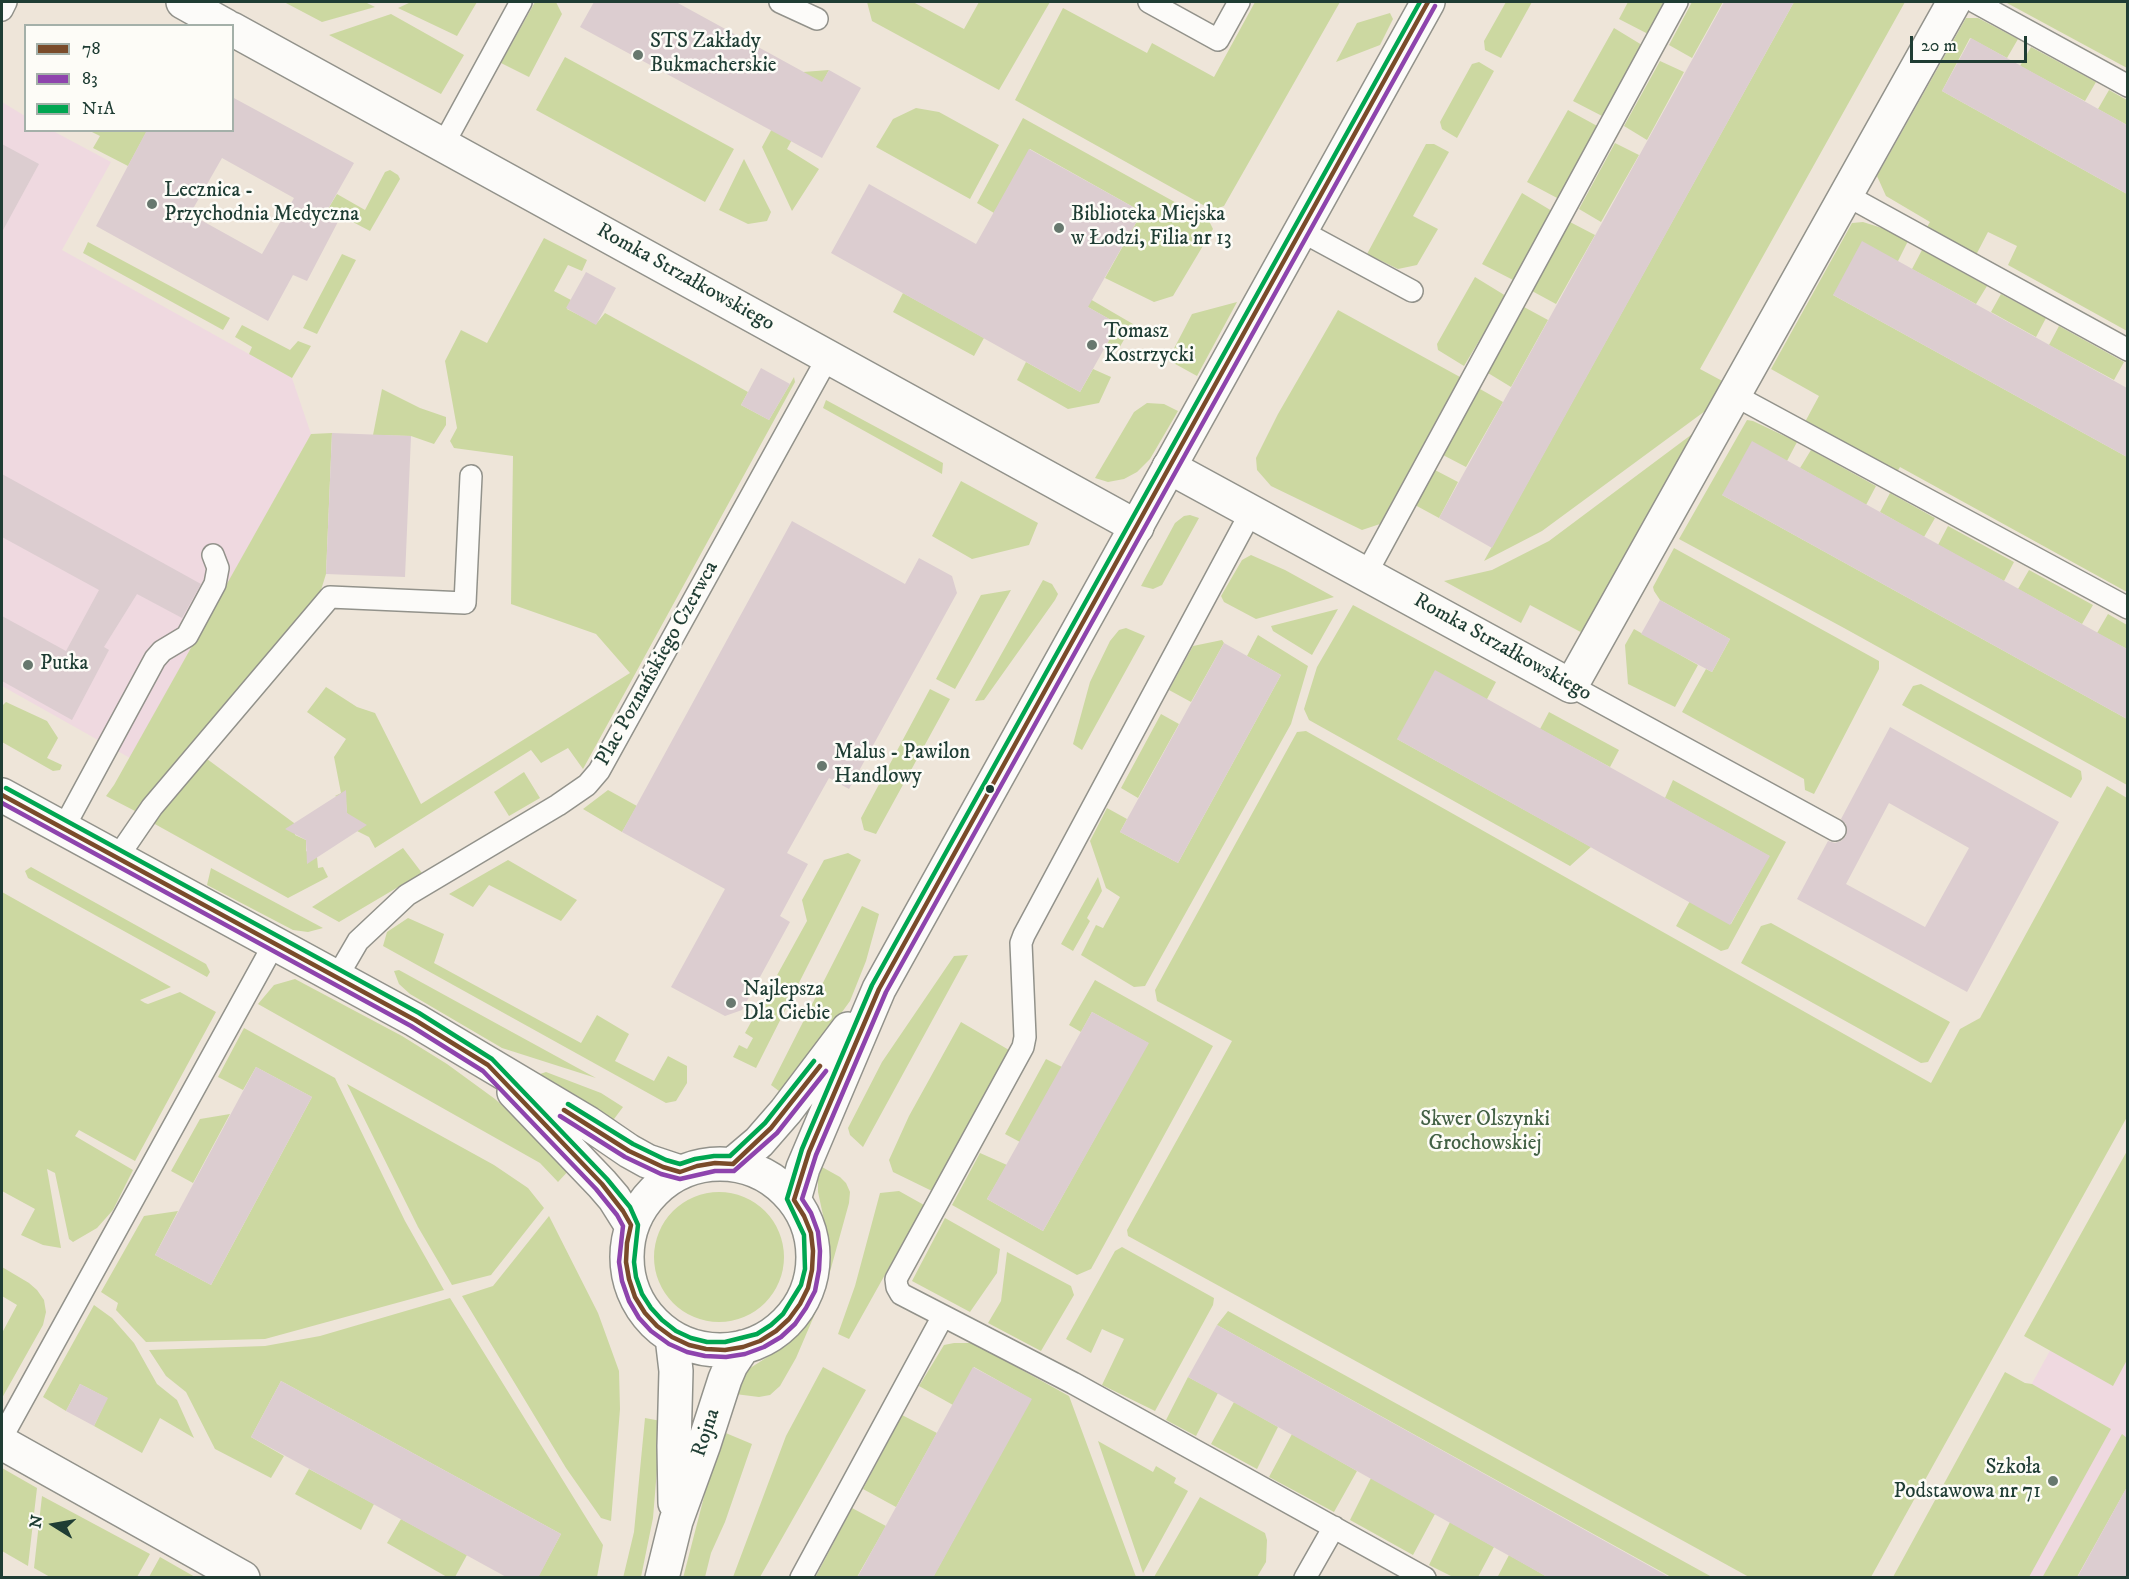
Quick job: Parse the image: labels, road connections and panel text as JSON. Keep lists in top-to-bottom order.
{
  "streets": {
    "street": ["Romka Strzałkowskiego", "Rojna"],
    "lane": ["Plac Poznańskiego Czerwca"]
  },
  "crossings": [
    ["Romka Strzałkowskiego", "Plac Poznańskiego Czerwca"]
  ],
  "parks": ["Skwer Olszynki Grochowskiej"],
  "places": [
    "STS Zakłady Bukmacherskie",
    "Lecznica - Przychodnia Medyczna",
    "Biblioteka Miejska w Łodzi, Filia nr 13",
    "Tomasz Kostrzycki",
    "Putka",
    "Malus - Pawilon Handlowy",
    "Najlepsza Dla Ciebie",
    "Szkoła Podstawowa nr 71"
  ],
  "lines": ["transit line 78", "transit line N1A", "transit line 83"],
  "legend": ["78", "83", "N1A"],
  "scale_bar": "20 m",
  "north": "left"
}
